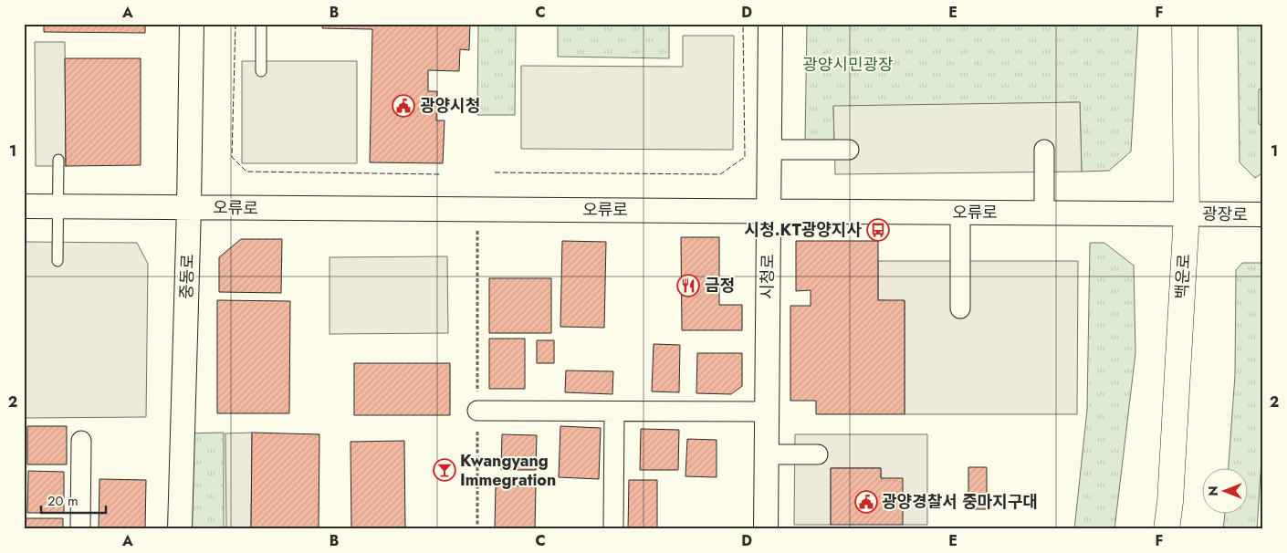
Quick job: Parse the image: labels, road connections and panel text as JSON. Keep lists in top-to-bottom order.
{
  "streets": {
    "main road": ["백운로"],
    "street": [
      "오류로",
      "광장로",
      "중동로",
      "시청로"
    ]
  },
  "crossings": [
    ["오류로", "광장로"],
    ["오류로", "중동로"],
    ["오류로", "시청로"],
    ["오류로", "백운로"],
    ["광장로", "백운로"]
  ],
  "parks": ["광양시민광장"],
  "places": {
    "public building": ["광양시청", "광양경찰서 중마지구대"],
    "bus stop": ["시청.KT광양지사"],
    "restaurant": ["금정"],
    "bar": ["Kwangyang Immegration"]
  },
  "scale_bar": "20 m",
  "north": "left",
  "grid": {
    "columns": [
      "A",
      "B",
      "C",
      "D",
      "E",
      "F"
    ],
    "rows": ["1", "2"]
  }
}
